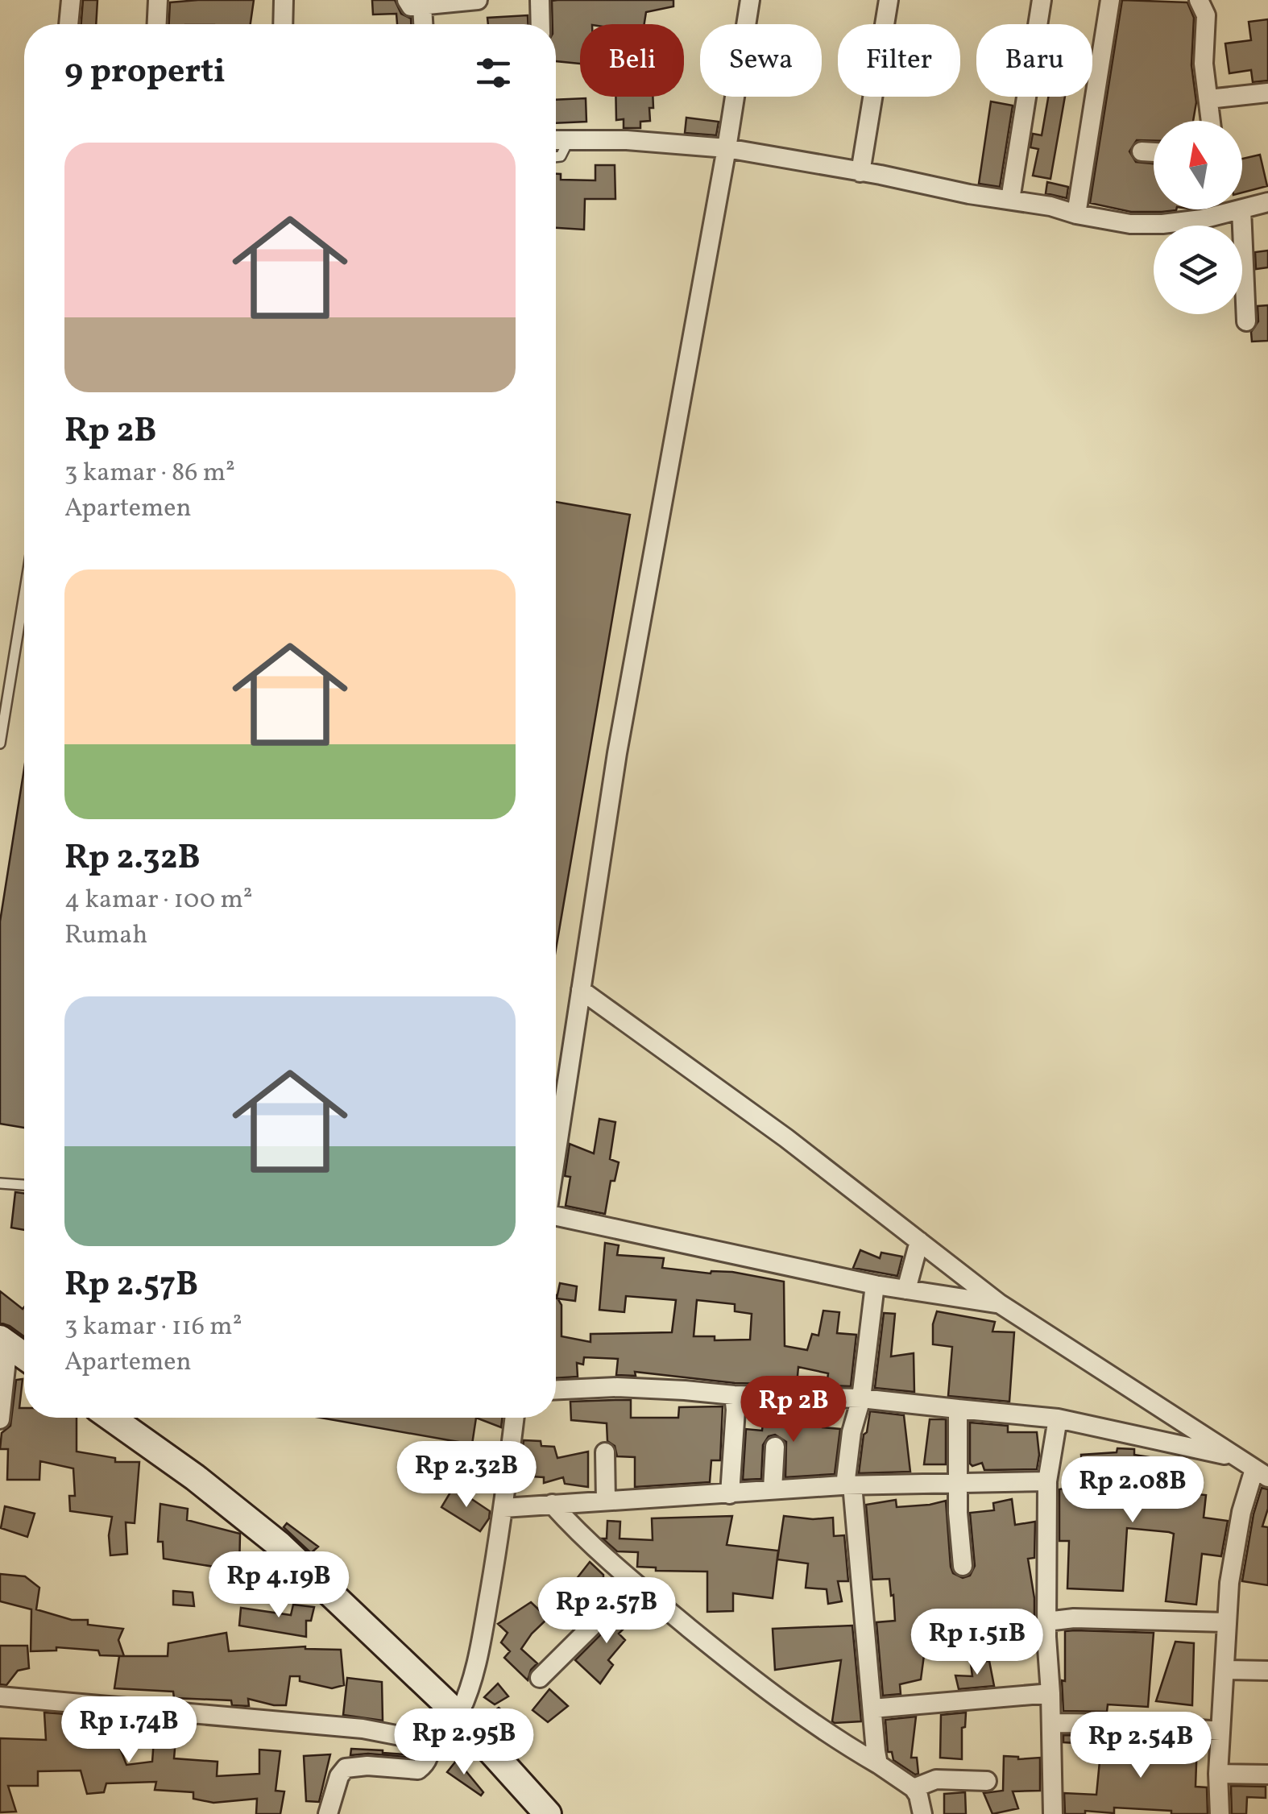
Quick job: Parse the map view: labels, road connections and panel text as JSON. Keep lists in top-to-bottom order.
{
  "north": "top",
  "page": {
    "chip": [
      "Beli",
      "Sewa",
      "Filter",
      "Baru"
    ],
    "heading": "9 properti",
    "list": [
      {
        "name": "Rp 2B",
        "note": "3 kamar · 86 m² · Apartemen"
      },
      {
        "name": "Rp 2.32B",
        "note": "4 kamar · 100 m² · Rumah"
      },
      {
        "name": "Rp 2.57B",
        "note": "3 kamar · 116 m² · Apartemen"
      }
    ],
    "price": [
      "Rp 2B",
      "Rp 2.32B",
      "Rp 2.08B",
      "Rp 4.19B",
      "Rp 2.57B",
      "Rp 1.51B",
      "Rp 1.74B",
      "Rp 2.95B",
      "Rp 2.54B"
    ]
  }
}
